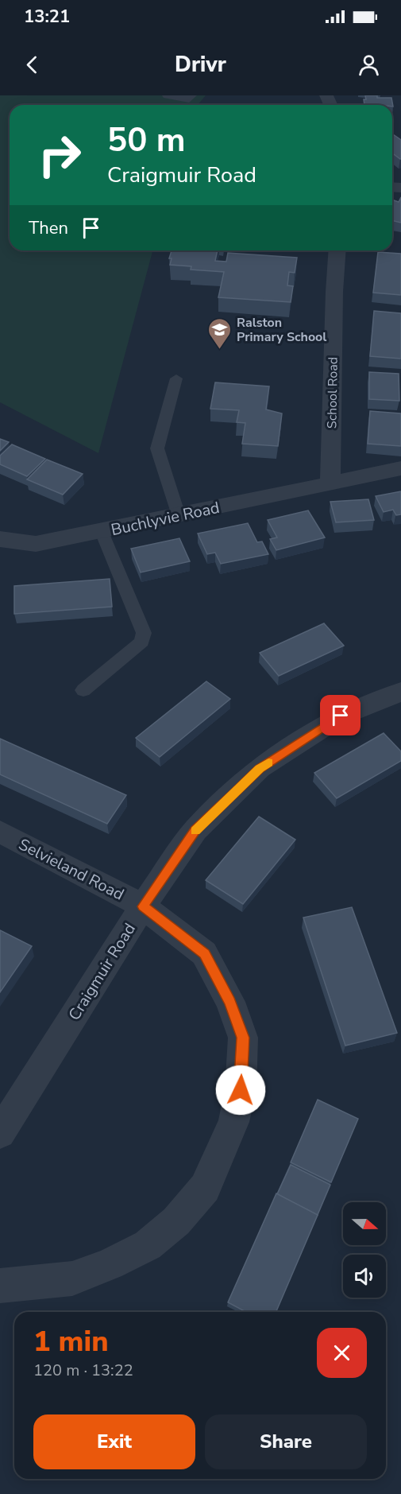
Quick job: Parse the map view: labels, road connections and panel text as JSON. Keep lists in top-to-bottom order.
{
  "streets": {
    "street": [
      "School Road",
      "Buchlyvie Road",
      "Selvieland Road",
      "Craigmuir Road"
    ]
  },
  "crossings": [
    ["School Road", "Buchlyvie Road"],
    ["Selvieland Road", "Craigmuir Road"]
  ],
  "places": {
    "school or university": ["Ralston Primary School"]
  },
  "north": "right",
  "page": {
    "status": "13:21",
    "header": "Drivr",
    "turn": ["50 m", "Craigmuir Road"],
    "then": "Then",
    "heading": ["1 min", "120 m · 13:22"],
    "buttons": ["Exit", "Share"]
  }
}
